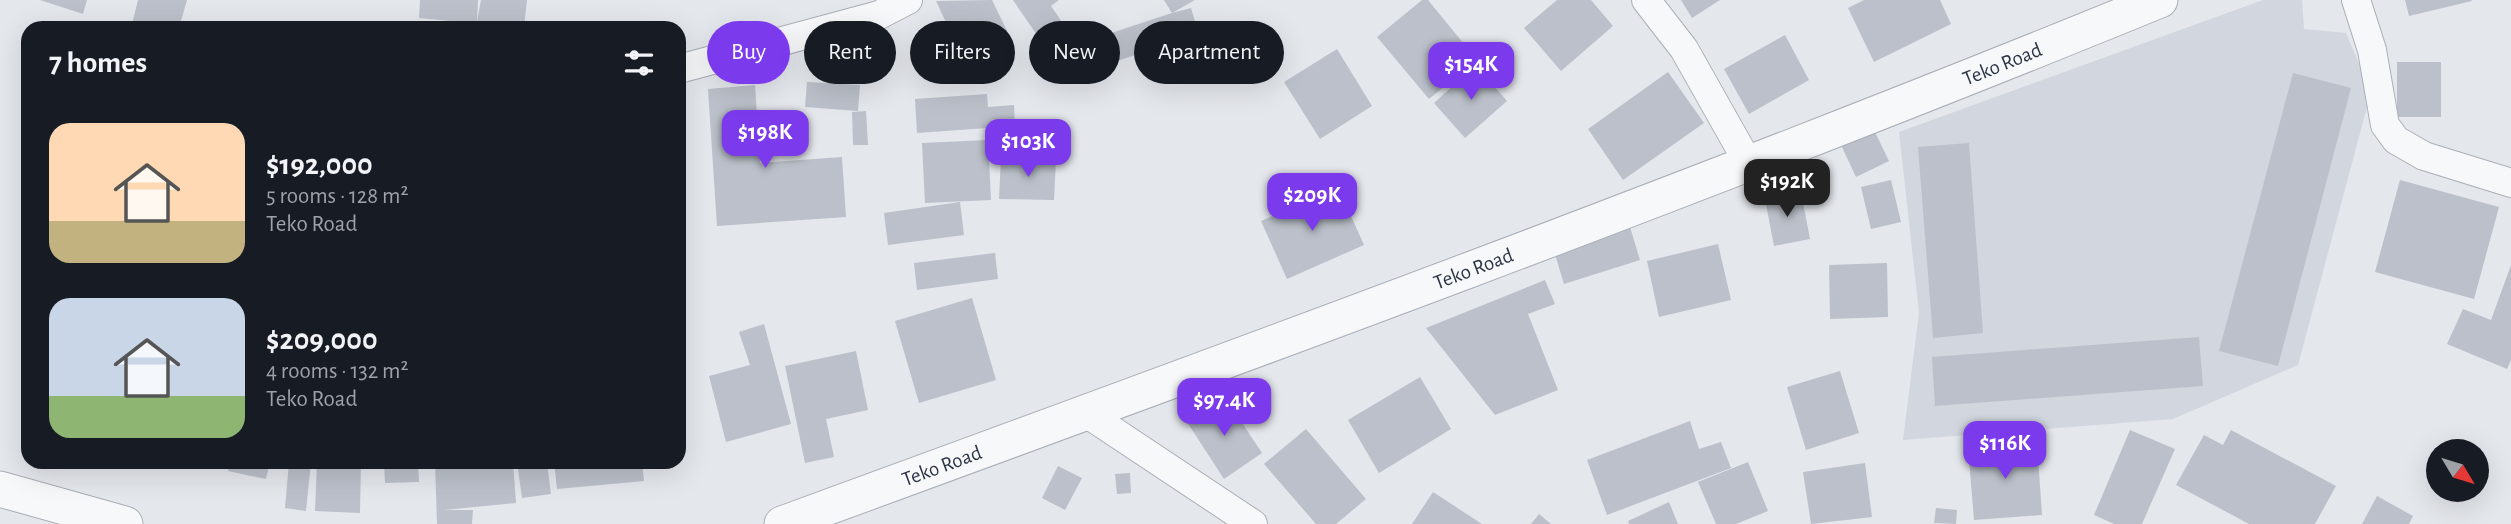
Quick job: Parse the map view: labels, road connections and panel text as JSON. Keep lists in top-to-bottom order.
{
  "streets": {
    "street": ["Teko Road"]
  },
  "north": "bottom right",
  "page": {
    "chip": [
      "Buy",
      "Rent",
      "Filters",
      "New",
      "Apartment"
    ],
    "heading": "7 homes",
    "price": [
      "$154K",
      "$198K",
      "$103K",
      "$192K",
      "$209K",
      "$97.4K",
      "$116K"
    ],
    "list": [
      {
        "name": "$192,000",
        "note": "5 rooms · 128 m² · Teko Road"
      },
      {
        "name": "$209,000",
        "note": "4 rooms · 132 m² · Teko Road"
      }
    ]
  }
}
